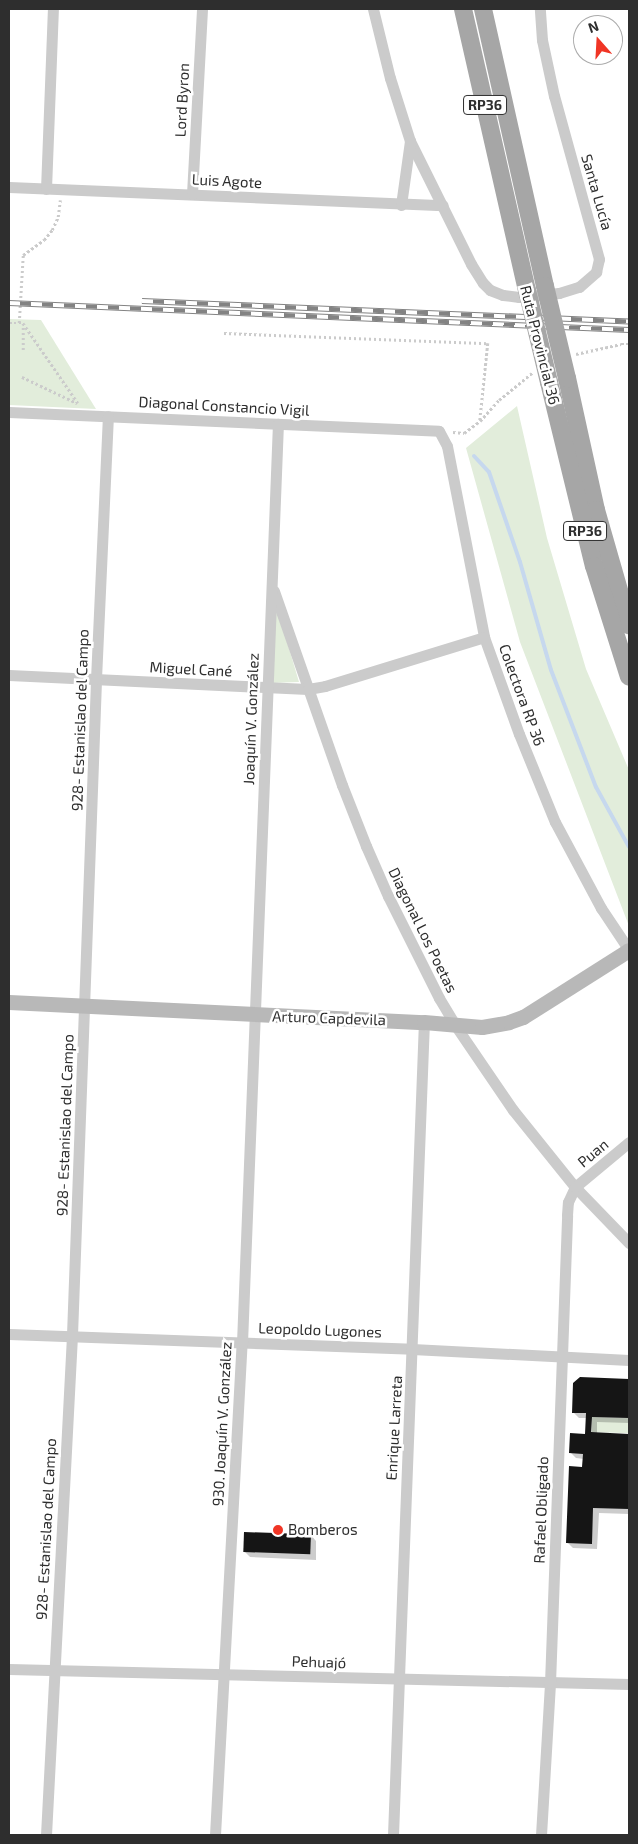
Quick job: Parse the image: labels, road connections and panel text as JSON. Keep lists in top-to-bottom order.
{
  "streets": {
    "main road": ["RP36", "Ruta Provincial 36"],
    "street": [
      "Lord Byron",
      "Luis Agote",
      "Santa Lucía",
      "Diagonal Constancio Vigil",
      "Miguel Cané",
      "Colectora RP 36",
      "Joaquín V. González",
      "928- Estanislao del Campo",
      "Diagonal Los Poetas",
      "Arturo Capdevila",
      "Puan",
      "Leopoldo Lugones",
      "930. Joaquín V. González",
      "Enrique Larreta",
      "Rafael Obligado",
      "Pehuajó"
    ]
  },
  "crossings": [
    ["Lord Byron", "Luis Agote"],
    ["Luis Agote", "Santa Lucía"],
    ["Diagonal Constancio Vigil", "Colectora RP 36"],
    ["Diagonal Constancio Vigil", "Joaquín V. González"],
    ["Diagonal Constancio Vigil", "928- Estanislao del Campo"],
    ["Miguel Cané", "Colectora RP 36"],
    ["Miguel Cané", "Joaquín V. González"],
    ["Miguel Cané", "928- Estanislao del Campo"],
    ["Miguel Cané", "Diagonal Los Poetas"],
    ["Colectora RP 36", "Arturo Capdevila"],
    ["Joaquín V. González", "Diagonal Los Poetas"],
    ["Joaquín V. González", "Arturo Capdevila"],
    ["Joaquín V. González", "930. Joaquín V. González"],
    ["928- Estanislao del Campo", "Arturo Capdevila"],
    ["928- Estanislao del Campo", "Leopoldo Lugones"],
    ["928- Estanislao del Campo", "Pehuajó"],
    ["Diagonal Los Poetas", "Arturo Capdevila"],
    ["Diagonal Los Poetas", "Puan"],
    ["Diagonal Los Poetas", "Rafael Obligado"],
    ["Arturo Capdevila", "930. Joaquín V. González"],
    ["Arturo Capdevila", "Enrique Larreta"],
    ["Puan", "Rafael Obligado"],
    ["Leopoldo Lugones", "930. Joaquín V. González"],
    ["Leopoldo Lugones", "Enrique Larreta"],
    ["Leopoldo Lugones", "Rafael Obligado"],
    ["930. Joaquín V. González", "Pehuajó"],
    ["Enrique Larreta", "Pehuajó"],
    ["Rafael Obligado", "Pehuajó"]
  ],
  "places": ["Bomberos"],
  "north": "top"
}
